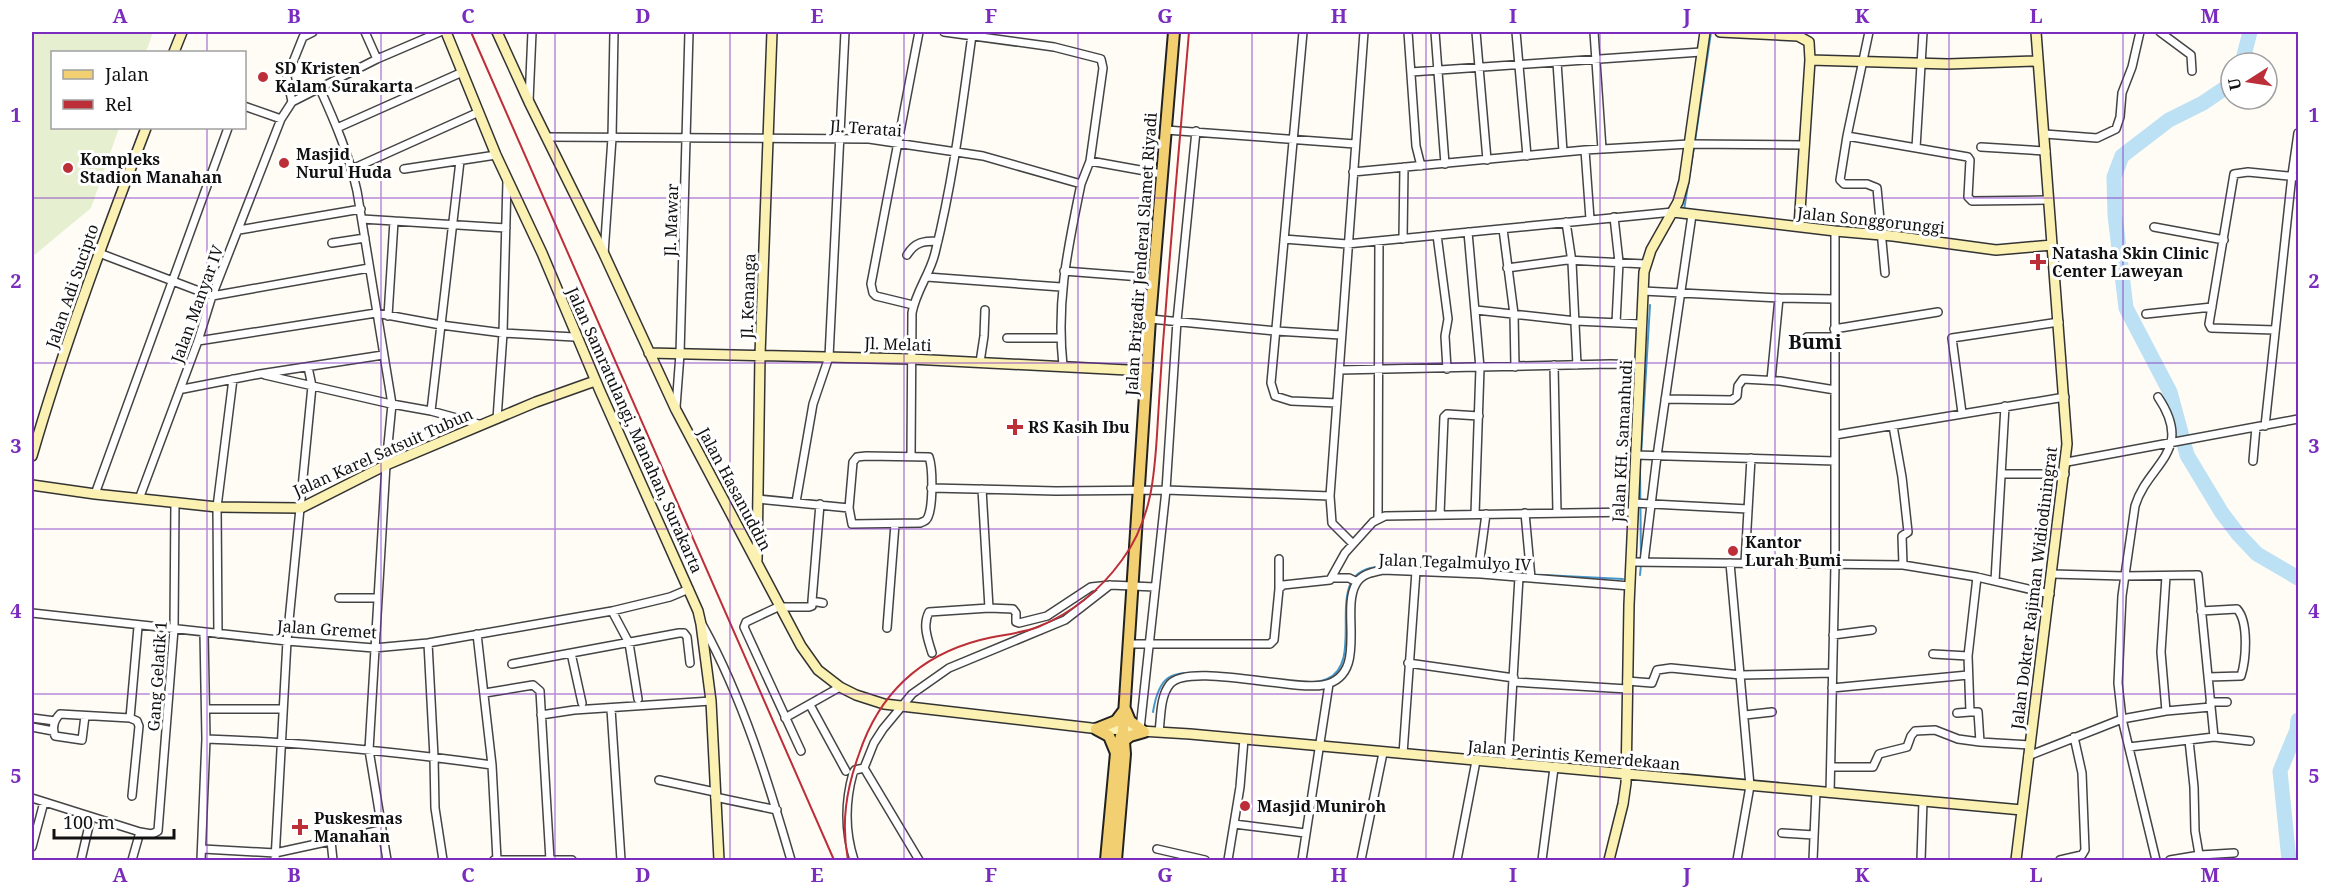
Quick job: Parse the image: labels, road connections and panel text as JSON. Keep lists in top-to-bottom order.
{
  "streets": {
    "main road": [
      "Jalan Songgorunggi",
      "Jalan Brigadir Jenderal Slamet Riyadi",
      "Jalan Adi Sucipto",
      "Jl. Kenanga",
      "Jl. Melati",
      "Jalan Samratulangi, Manahan, Surakarta",
      "Jalan KH. Samanhudi",
      "Jalan Karel Satsuit Tubun",
      "Jalan Hasanuddin",
      "Jalan Dokter Rajiman Widiodiningrat",
      "Jalan Perintis Kemerdekaan"
    ],
    "street": [
      "Jl. Teratai",
      "Jl. Mawar",
      "Jalan Manyar IV",
      "Jalan Tegalmulyo IV",
      "Jalan Gremet",
      "Gang Gelatik 1"
    ]
  },
  "crossings": [
    ["Jl. Teratai", "Jl. Mawar"],
    ["Jl. Teratai", "Jl. Kenanga"],
    ["Jl. Teratai", "Jalan Hasanuddin"],
    ["Jl. Mawar", "Jl. Melati"],
    ["Jl. Mawar", "Jalan Hasanuddin"],
    ["Jalan Songgorunggi", "Jalan KH. Samanhudi"],
    ["Jalan Songgorunggi", "Jalan Dokter Rajiman Widiodiningrat"],
    ["Jalan Brigadir Jenderal Slamet Riyadi", "Jl. Melati"],
    ["Jalan Brigadir Jenderal Slamet Riyadi", "Jalan Hasanuddin"],
    ["Jl. Kenanga", "Jl. Melati"],
    ["Jl. Kenanga", "Jalan Hasanuddin"],
    ["Jalan Manyar IV", "Jalan Karel Satsuit Tubun"],
    ["Jl. Melati", "Jalan Hasanuddin"],
    ["Jalan Samratulangi, Manahan, Surakarta", "Jalan Karel Satsuit Tubun"],
    ["Jalan Samratulangi, Manahan, Surakarta", "Jalan Gremet"],
    ["Jalan KH. Samanhudi", "Jalan Tegalmulyo IV"],
    ["Jalan KH. Samanhudi", "Jalan Perintis Kemerdekaan"],
    ["Jalan Karel Satsuit Tubun", "Gang Gelatik 1"],
    ["Jalan Dokter Rajiman Widiodiningrat", "Jalan Perintis Kemerdekaan"],
    ["Jalan Gremet", "Gang Gelatik 1"]
  ],
  "districts": ["Bumi"],
  "places": {
    "other": [
      "SD Kristen Kalam Surakarta",
      "Masjid Nurul Huda",
      "Kompleks Stadion Manahan",
      "Kantor Lurah Bumi",
      "Masjid Muniroh"
    ],
    "health": ["Natasha Skin Clinic Center Laweyan", "RS Kasih Ibu", "Puskesmas Manahan"]
  },
  "legend": ["Jalan", "Rel"],
  "scale_bar": "100 m",
  "north": "left",
  "grid": {
    "columns": [
      "A",
      "B",
      "C",
      "D",
      "E",
      "F",
      "G",
      "H",
      "I",
      "J",
      "K",
      "L",
      "M"
    ],
    "rows": [
      "1",
      "2",
      "3",
      "4",
      "5"
    ]
  }
}
